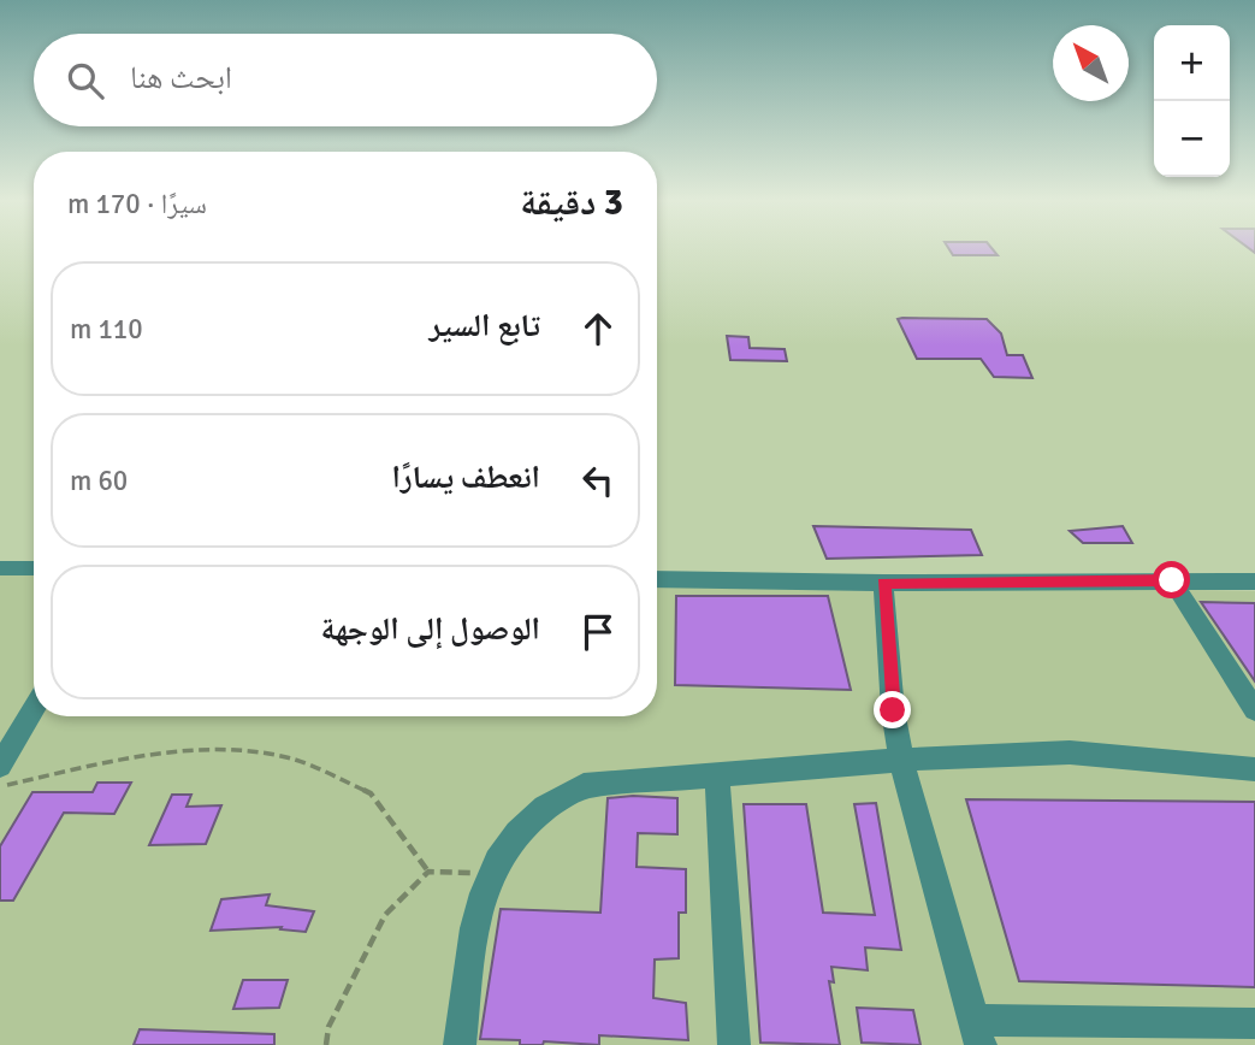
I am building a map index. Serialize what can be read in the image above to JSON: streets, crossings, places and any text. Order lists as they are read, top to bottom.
{
  "north": "top left",
  "page": {
    "map_buttons": ["+", "−"],
    "search": "ابحث هنا",
    "heading": ["3 دقيقة", "سيرًا · 170 m"],
    "list": [
      ["تابع السير", "110 m"],
      ["انعطف يسارًا", "60 m"],
      "الوصول إلى الوجهة"
    ]
  }
}
